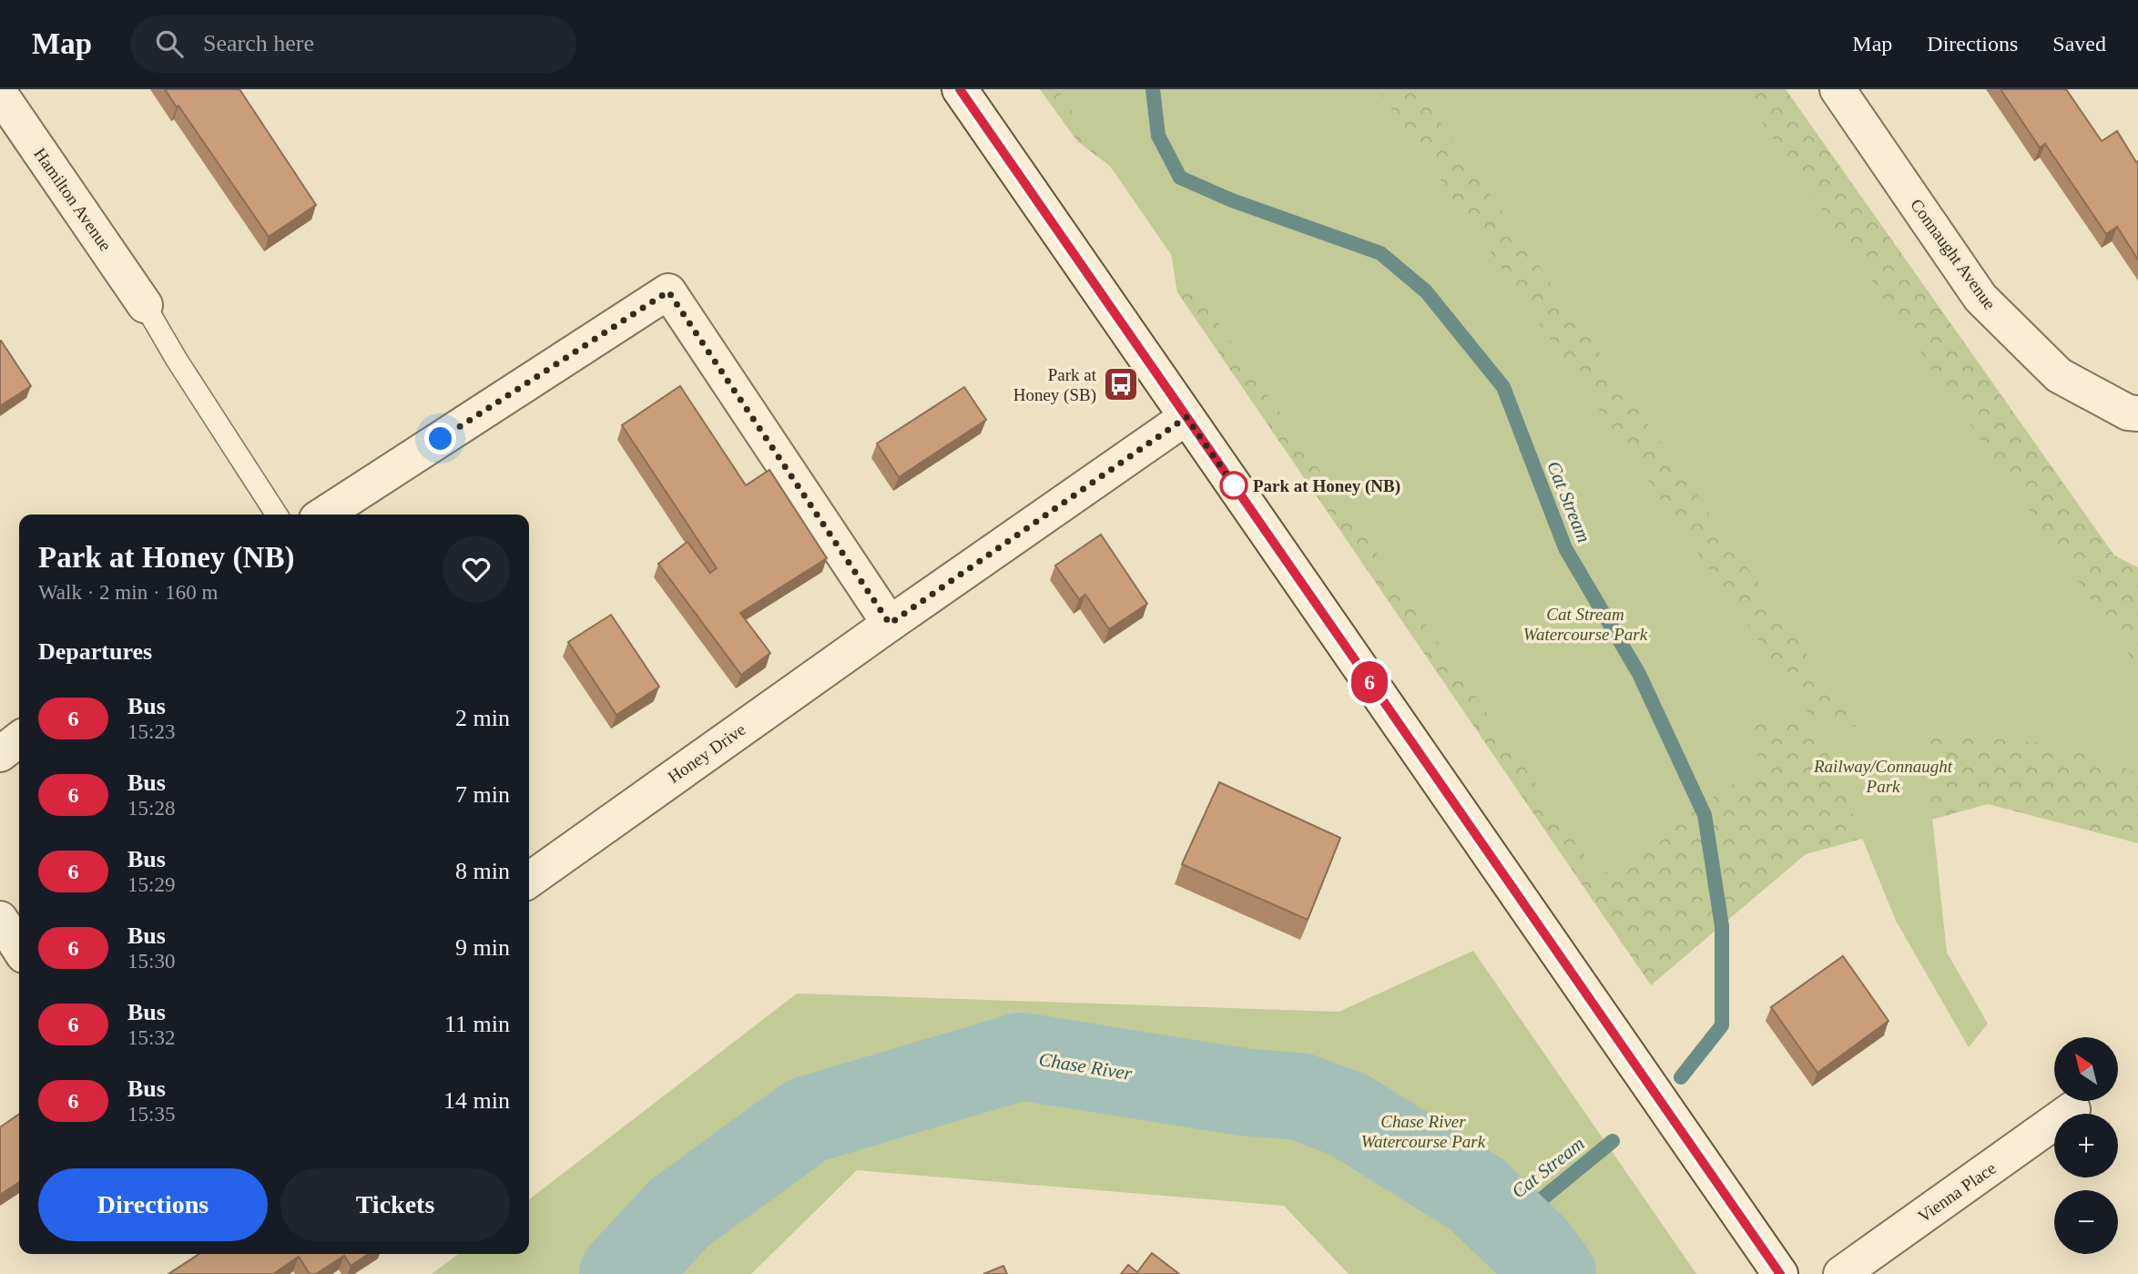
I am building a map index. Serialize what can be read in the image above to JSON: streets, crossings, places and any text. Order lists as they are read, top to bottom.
{
  "streets": {
    "street": [
      "Hamilton Avenue",
      "Connaught Avenue",
      "Honey Drive",
      "Vienna Place"
    ]
  },
  "water": ["Cat Stream", "Chase River"],
  "parks": ["Cat Stream Watercourse Park", "Railway/Connaught Park", "Chase River Watercourse Park"],
  "places": {
    "bus stop": ["Park at Honey (SB)"],
    "other": ["Park at Honey (NB)"]
  },
  "lines": ["bus line 6"],
  "north": "top left",
  "page": {
    "header": "Map",
    "search": "Search here",
    "nav": ["Map", "Directions", "Saved"],
    "on_map": "6",
    "heading": [
      ["Park at Honey (NB)", "Walk · 2 min · 160 m"],
      "Departures"
    ],
    "list": [
      {
        "mark": "6",
        "name": "Bus",
        "note": "15:23",
        "value": "2 min"
      },
      {
        "mark": "6",
        "name": "Bus",
        "note": "15:28",
        "value": "7 min"
      },
      {
        "mark": "6",
        "name": "Bus",
        "note": "15:29",
        "value": "8 min"
      },
      {
        "mark": "6",
        "name": "Bus",
        "note": "15:30",
        "value": "9 min"
      },
      {
        "mark": "6",
        "name": "Bus",
        "note": "15:32",
        "value": "11 min"
      },
      {
        "mark": "6",
        "name": "Bus",
        "note": "15:35",
        "value": "14 min"
      }
    ],
    "map_buttons": ["+", "−"],
    "buttons": ["Directions", "Tickets"]
  }
}
